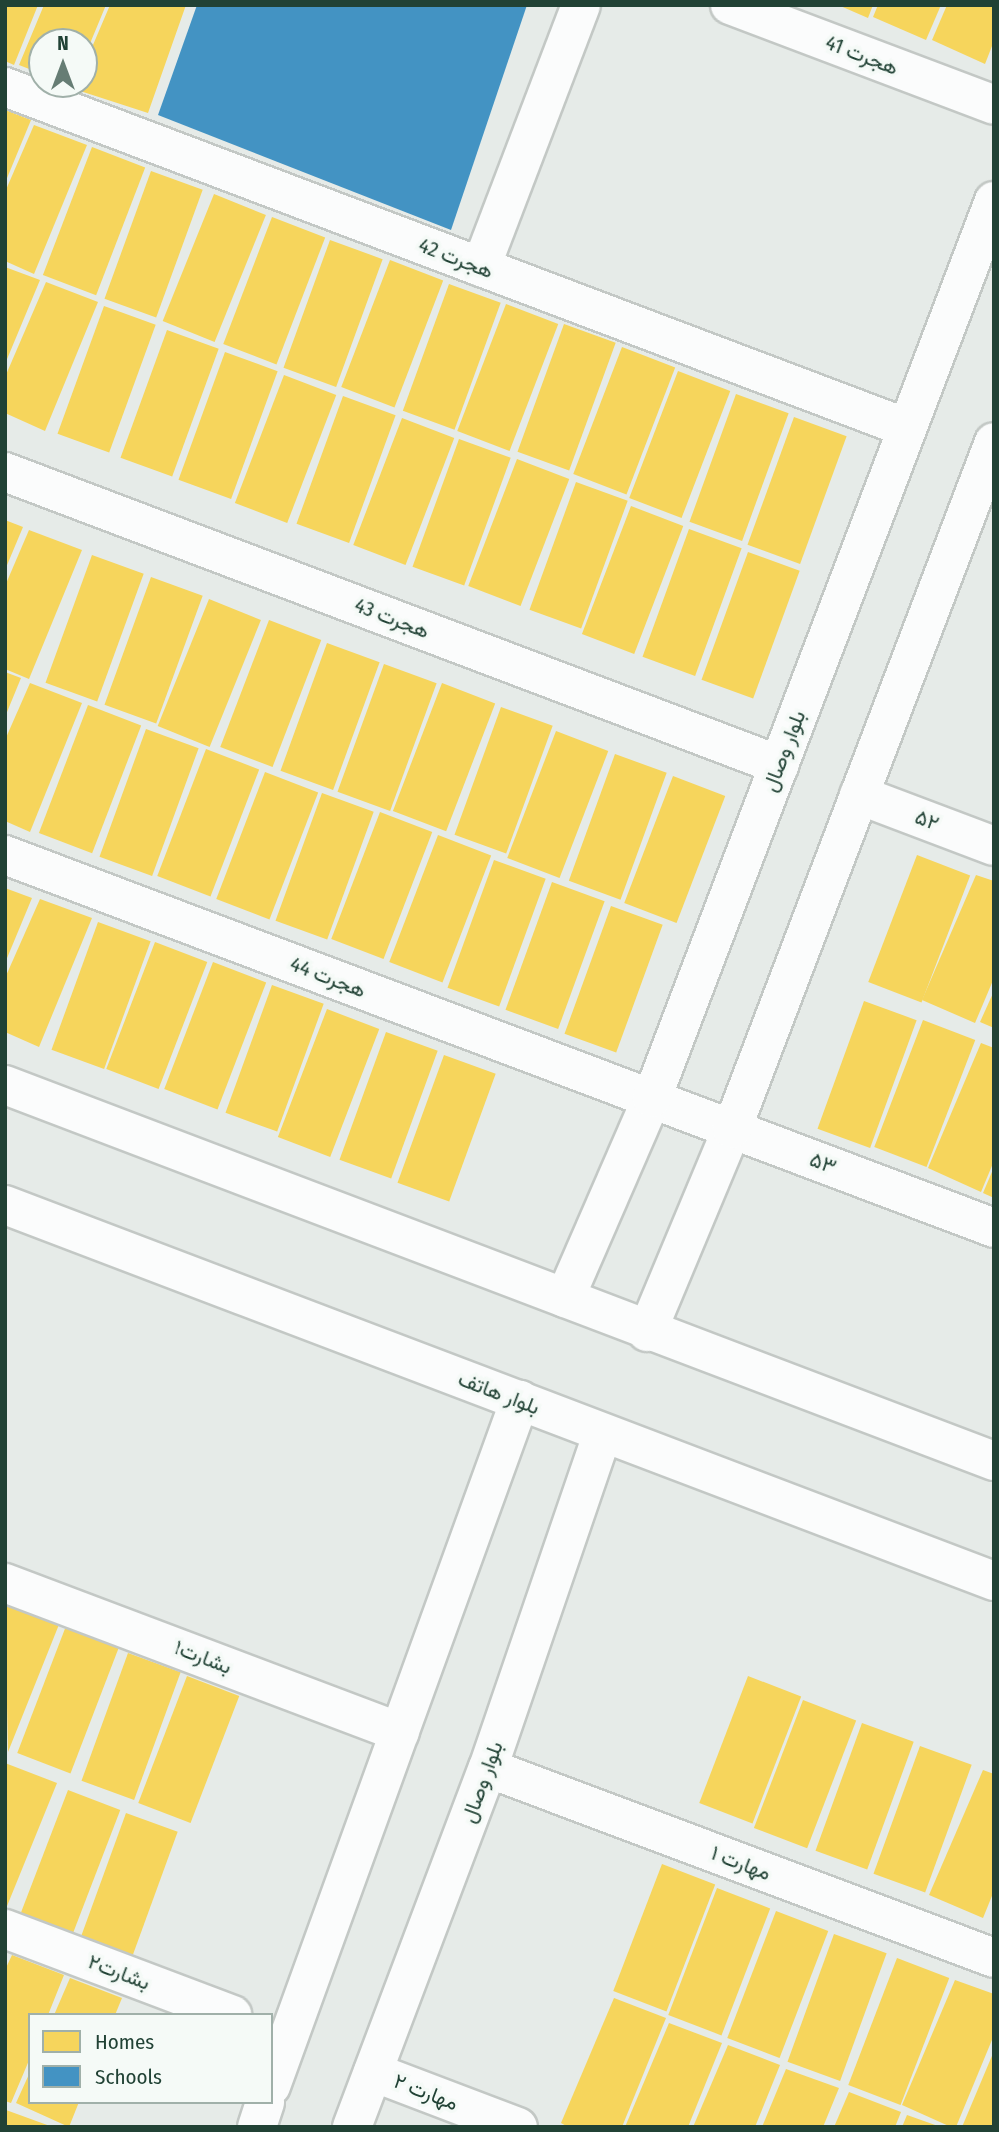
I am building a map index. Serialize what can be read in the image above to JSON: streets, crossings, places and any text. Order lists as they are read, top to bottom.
{
  "streets": {
    "street": [
      "هجرت 41",
      "هجرت 42",
      "هجرت 43",
      "بلوار وصال",
      "۵۲",
      "هجرت 44",
      "۵۳",
      "بلوار هاتف",
      "بشارت۱",
      "مهارت ۱",
      "بشارت۲",
      "مهارت ۲"
    ]
  },
  "crossings": [
    ["هجرت 42", "بلوار وصال"],
    ["هجرت 43", "بلوار وصال"],
    ["بلوار وصال", "هجرت 44"],
    ["بلوار وصال", "۵۳"],
    ["بلوار وصال", "بلوار هاتف"],
    ["بلوار وصال", "مهارت ۱"],
    ["بلوار وصال", "مهارت ۲"],
    ["هجرت 44", "۵۳"]
  ],
  "legend": ["Homes", "Schools"],
  "north": "top"
}
